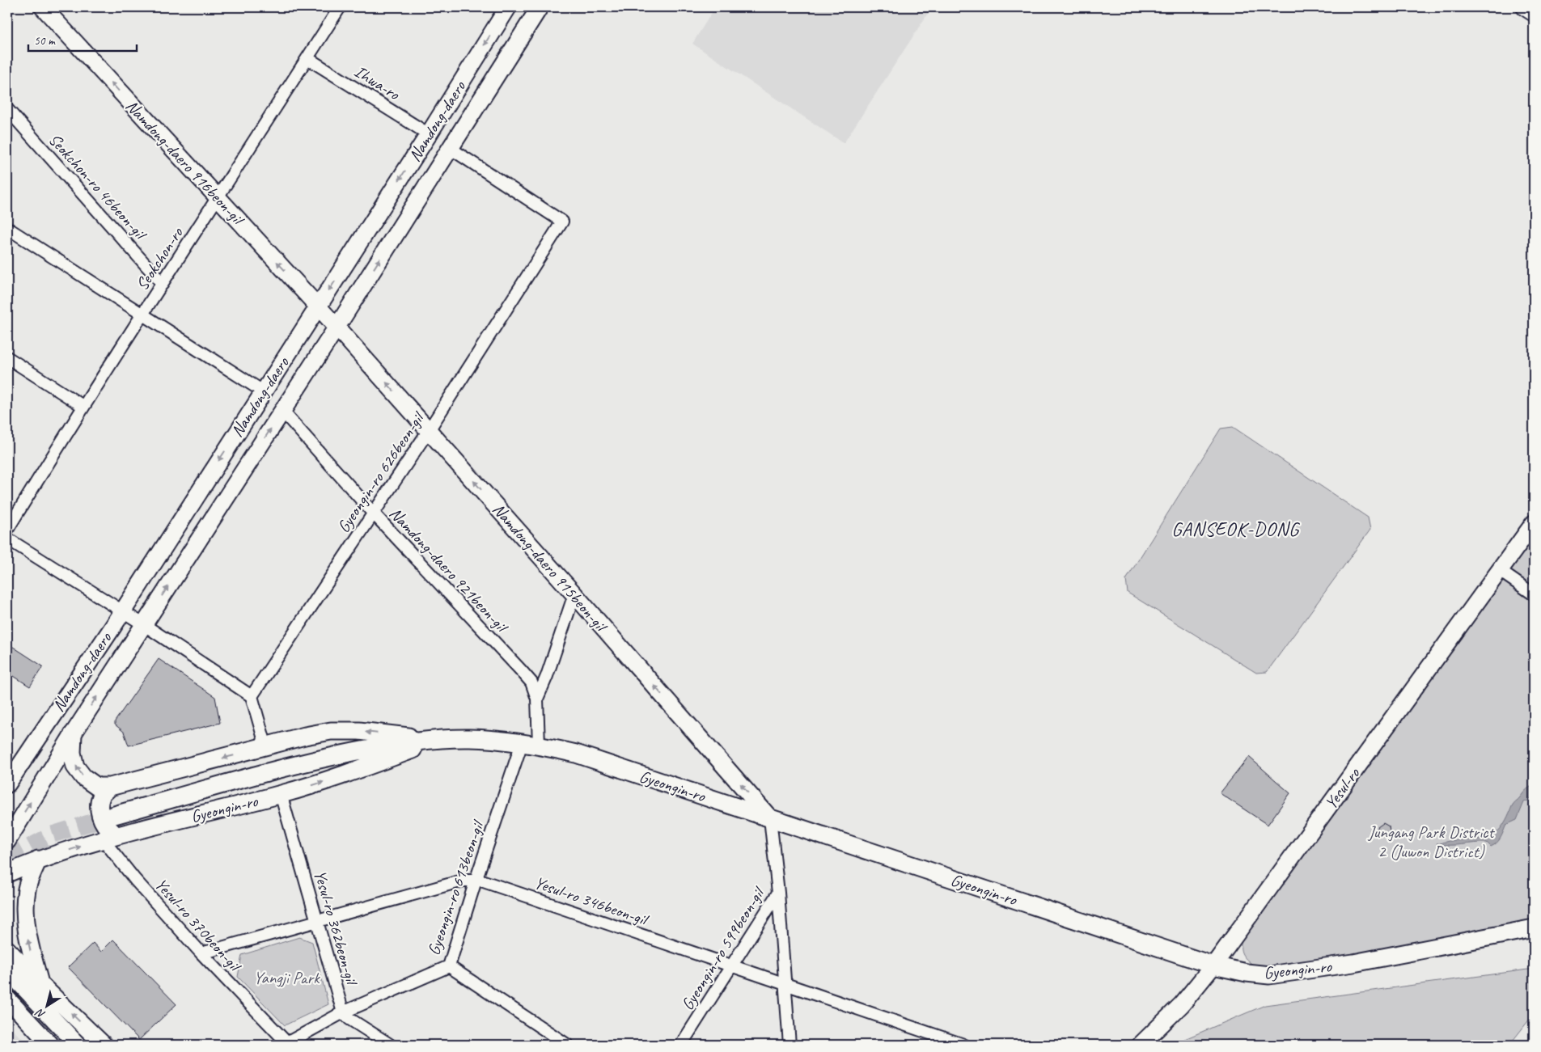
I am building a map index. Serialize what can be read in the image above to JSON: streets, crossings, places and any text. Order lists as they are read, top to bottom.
{
  "streets": {
    "main road": [
      "Namdong-daero",
      "Namdong-daero 916beon-gil",
      "Namdong-daero 915beon-gil",
      "Gyeongin-ro",
      "Yesul-ro"
    ],
    "street": [
      "Ihwa-ro",
      "Seokchon-ro 46beon-gil",
      "Seokchon-ro",
      "Gyeongin-ro 626beon-gil",
      "Namdong-daero 921beon-gil",
      "Gyeongin-ro 613beon-gil",
      "Yesul-ro 346beon-gil",
      "Yesul-ro 370beon-gil",
      "Yesul-ro 362beon-gil",
      "Gyeongin-ro 599beon-gil"
    ]
  },
  "crossings": [
    ["Ihwa-ro", "Namdong-daero"],
    ["Ihwa-ro", "Seokchon-ro"],
    ["Namdong-daero", "Namdong-daero 916beon-gil"],
    ["Namdong-daero", "Namdong-daero 915beon-gil"],
    ["Namdong-daero 916beon-gil", "Seokchon-ro"],
    ["Namdong-daero 916beon-gil", "Namdong-daero 915beon-gil"],
    ["Seokchon-ro 46beon-gil", "Seokchon-ro"],
    ["Gyeongin-ro 626beon-gil", "Namdong-daero 915beon-gil"],
    ["Gyeongin-ro 626beon-gil", "Namdong-daero 921beon-gil"],
    ["Namdong-daero 915beon-gil", "Gyeongin-ro"],
    ["Namdong-daero 915beon-gil", "Gyeongin-ro 599beon-gil"],
    ["Gyeongin-ro", "Yesul-ro"],
    ["Gyeongin-ro", "Gyeongin-ro 613beon-gil"],
    ["Gyeongin-ro", "Yesul-ro 370beon-gil"],
    ["Gyeongin-ro", "Yesul-ro 362beon-gil"],
    ["Gyeongin-ro", "Gyeongin-ro 599beon-gil"],
    ["Gyeongin-ro 613beon-gil", "Yesul-ro 346beon-gil"],
    ["Gyeongin-ro 613beon-gil", "Yesul-ro 370beon-gil"],
    ["Gyeongin-ro 613beon-gil", "Yesul-ro 362beon-gil"],
    ["Yesul-ro 346beon-gil", "Yesul-ro 370beon-gil"],
    ["Yesul-ro 346beon-gil", "Yesul-ro 362beon-gil"],
    ["Yesul-ro 346beon-gil", "Gyeongin-ro 599beon-gil"]
  ],
  "one_way": ["Namdong-daero 916beon-gil", "Namdong-daero 915beon-gil"],
  "districts": ["GANSEOK-DONG"],
  "parks": ["Jungang Park District 2 (Juwon District)", "Yangji Park"],
  "scale_bar": "50 m",
  "north": "bottom left"
}
